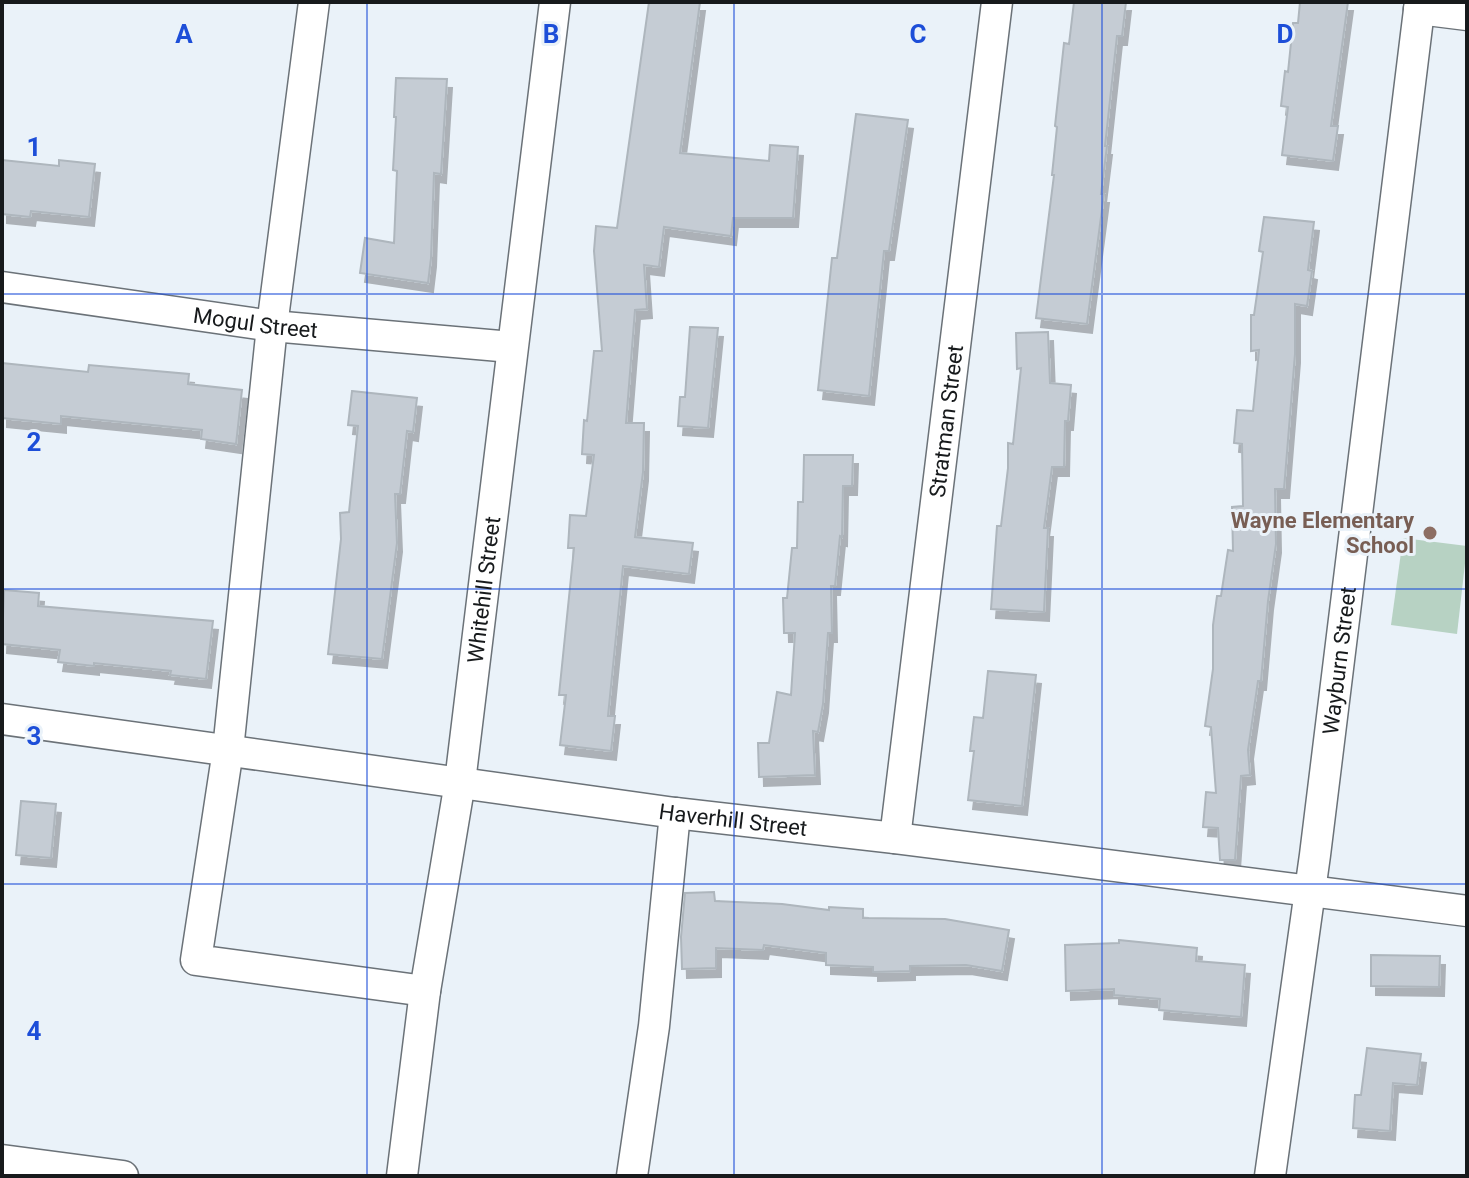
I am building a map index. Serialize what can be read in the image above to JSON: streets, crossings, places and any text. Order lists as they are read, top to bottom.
{
  "streets": {
    "street": [
      "Mogul Street",
      "Stratman Street",
      "Whitehill Street",
      "Wayburn Street",
      "Haverhill Street"
    ]
  },
  "crossings": [
    ["Mogul Street", "Whitehill Street"],
    ["Stratman Street", "Haverhill Street"],
    ["Whitehill Street", "Haverhill Street"],
    ["Wayburn Street", "Haverhill Street"]
  ],
  "places": ["Wayne Elementary School"],
  "grid": {
    "columns": [
      "A",
      "B",
      "C",
      "D"
    ],
    "rows": [
      "1",
      "2",
      "3",
      "4"
    ]
  }
}
